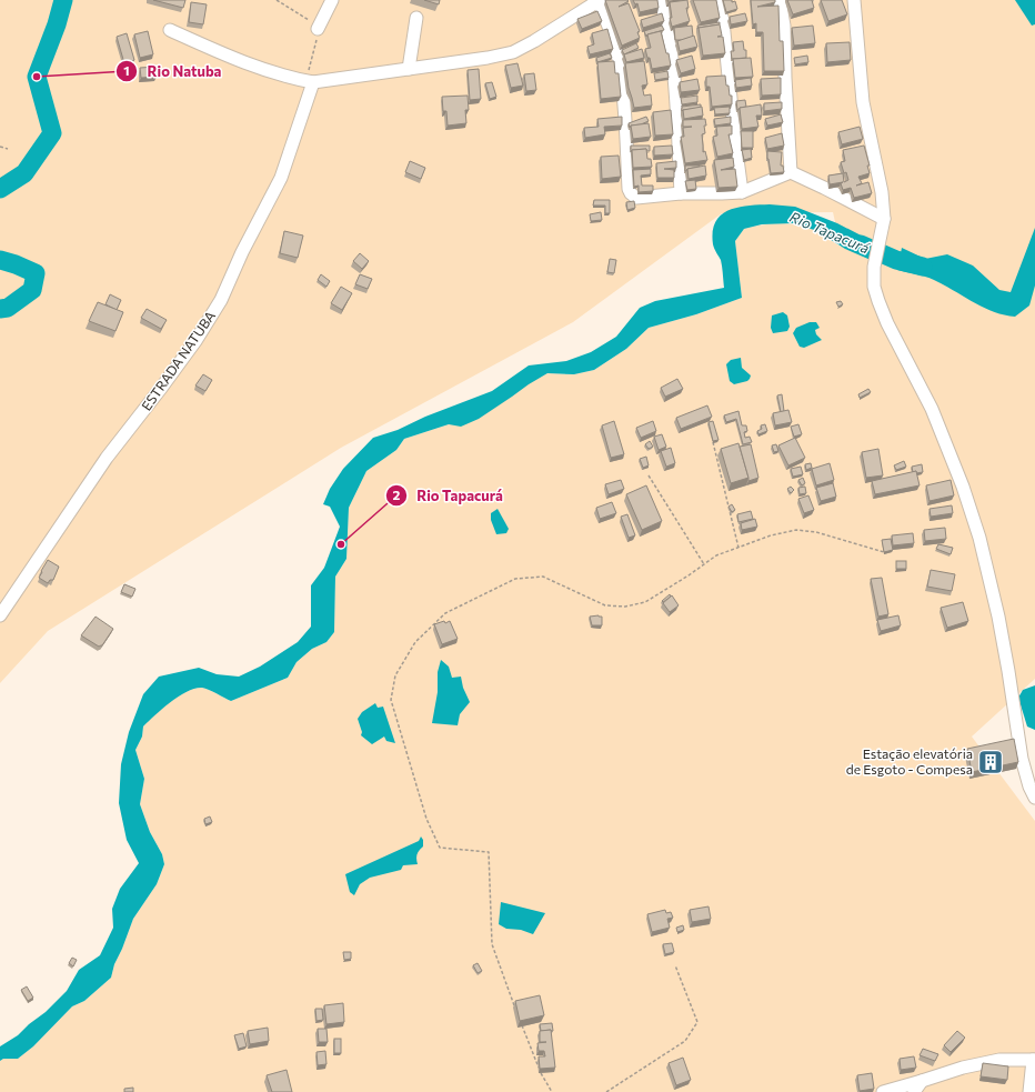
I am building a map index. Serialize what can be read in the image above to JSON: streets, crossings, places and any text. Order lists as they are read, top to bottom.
{
  "streets": {
    "street": ["ESTRADA NATUBA"]
  },
  "water": ["Rio Tapacurá"],
  "places": {
    "other": ["Rio Natuba", "Rio Tapacurá"],
    "building": ["Estação elevatória de Esgoto - Compesa"]
  }
}
